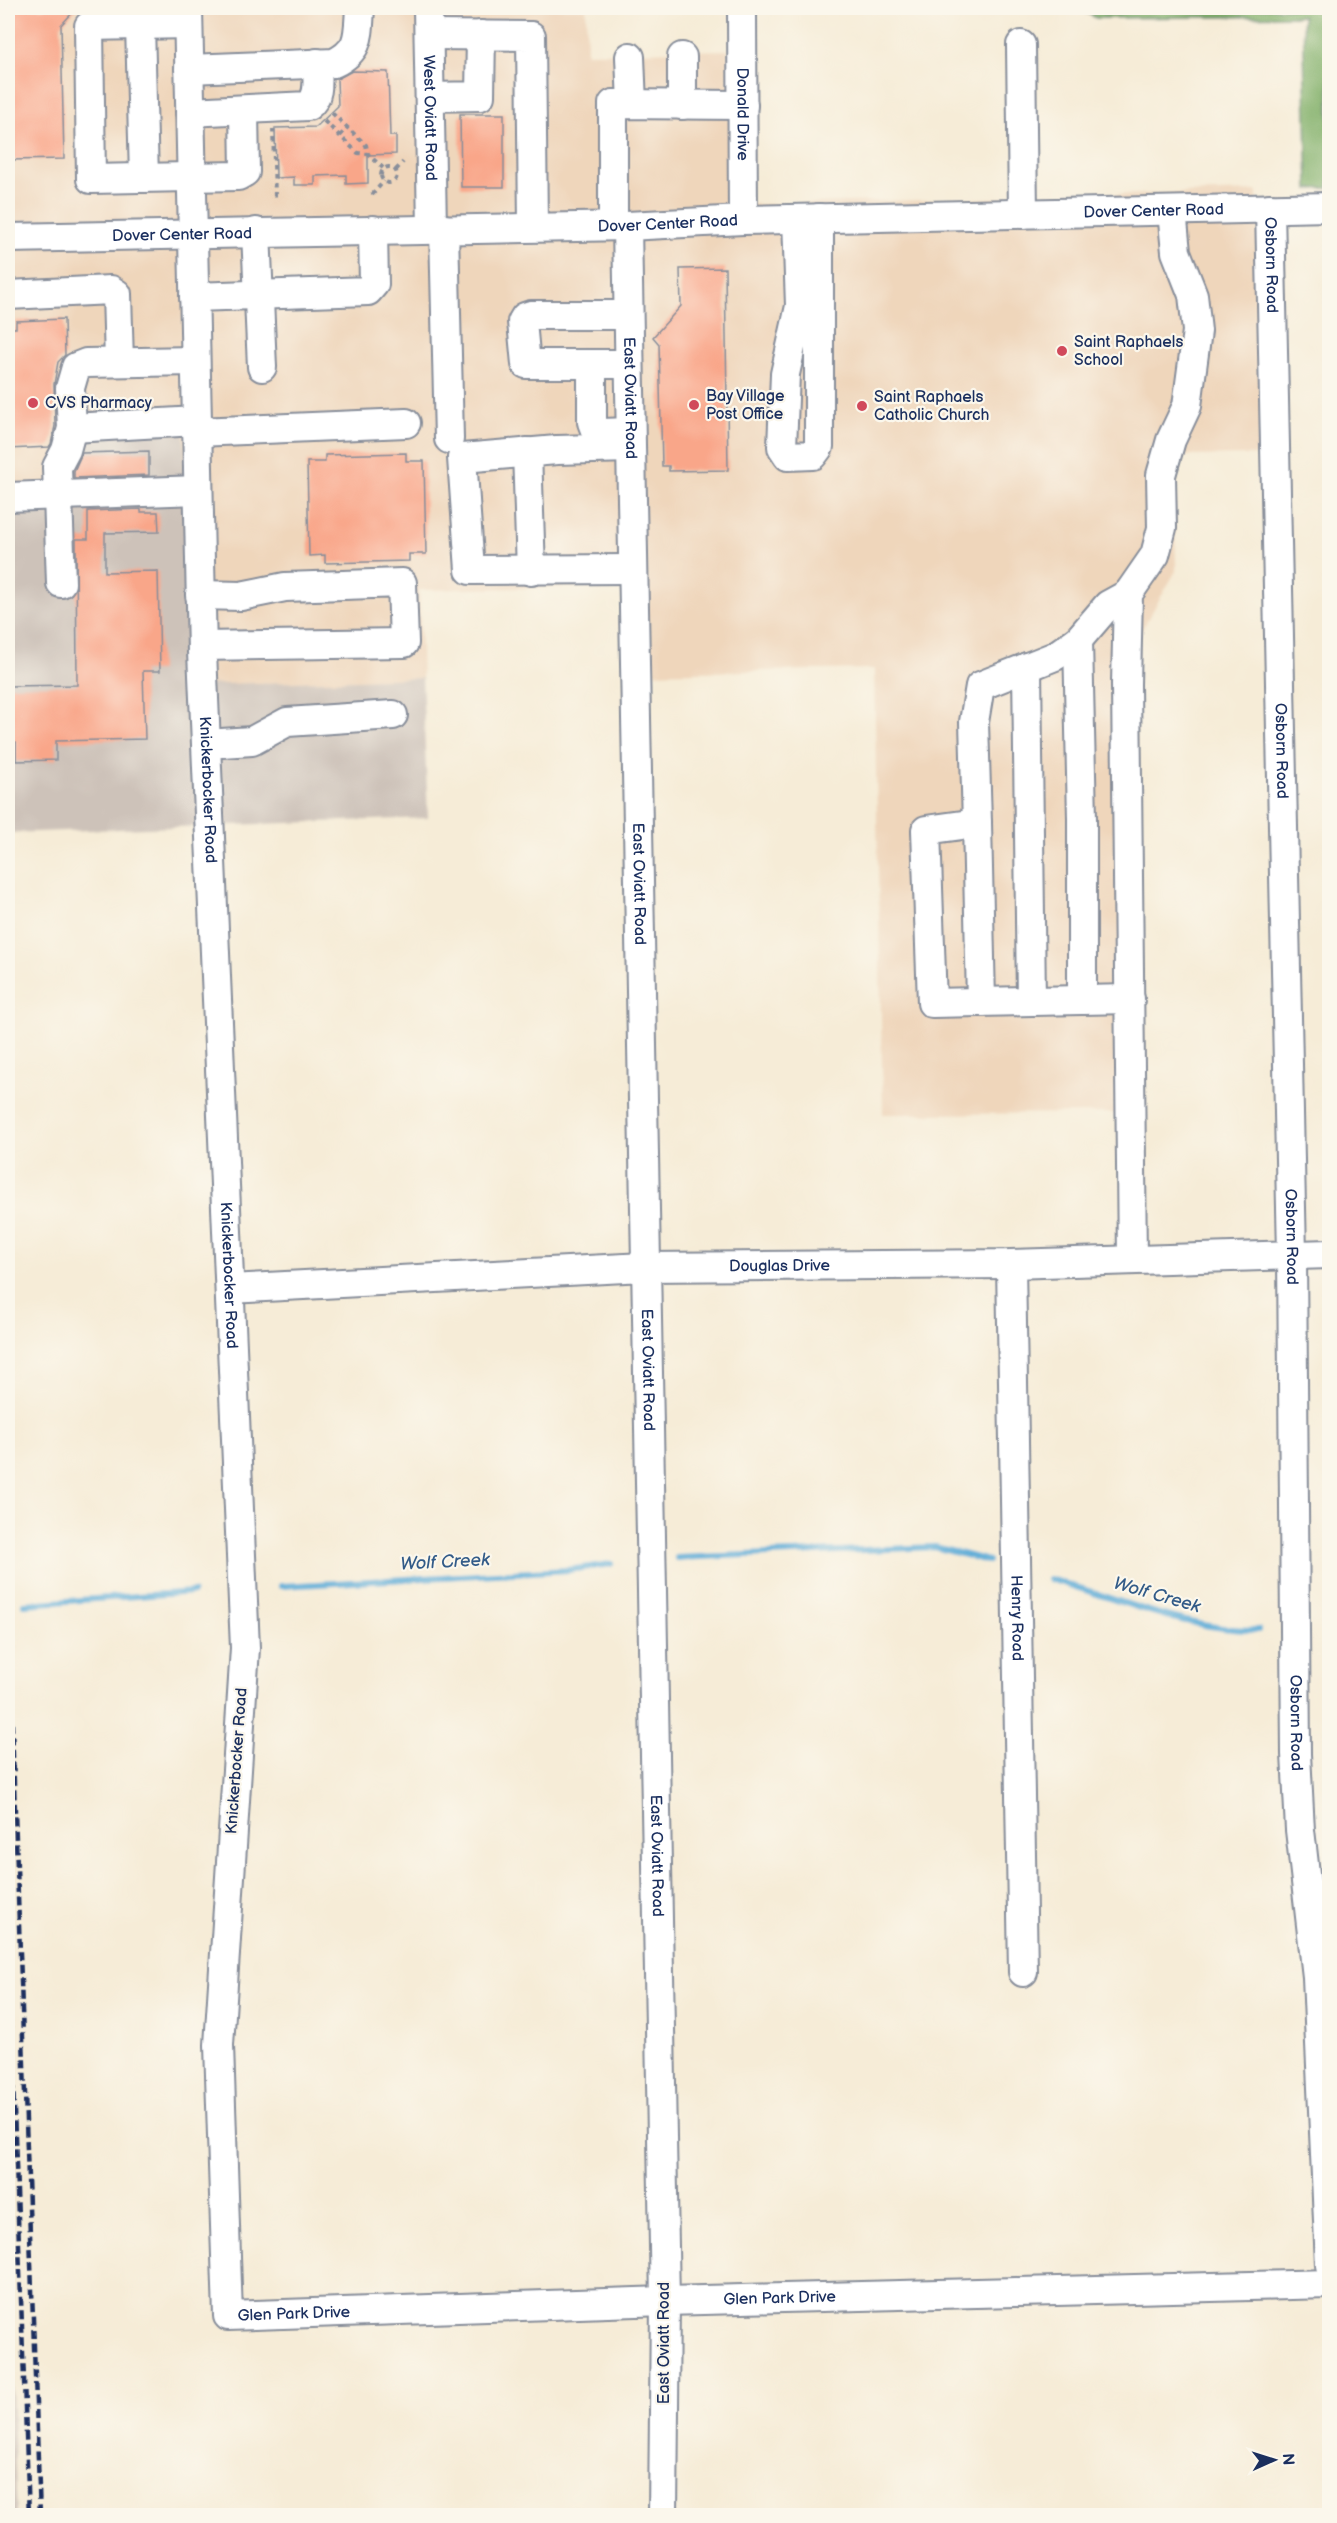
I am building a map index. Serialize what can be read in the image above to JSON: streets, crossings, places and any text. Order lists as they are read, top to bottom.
{
  "streets": {
    "street": [
      "Donald Drive",
      "West Oviatt Road",
      "Dover Center Road",
      "Osborn Road",
      "East Oviatt Road",
      "Knickerbocker Road",
      "Douglas Drive",
      "Henry Road",
      "Glen Park Drive"
    ]
  },
  "crossings": [
    ["Donald Drive", "Dover Center Road"],
    ["West Oviatt Road", "Dover Center Road"],
    ["Dover Center Road", "Osborn Road"],
    ["Dover Center Road", "East Oviatt Road"],
    ["Dover Center Road", "Knickerbocker Road"],
    ["Osborn Road", "Douglas Drive"],
    ["East Oviatt Road", "Douglas Drive"],
    ["East Oviatt Road", "Glen Park Drive"],
    ["Knickerbocker Road", "Douglas Drive"],
    ["Knickerbocker Road", "Glen Park Drive"],
    ["Douglas Drive", "Henry Road"]
  ],
  "water": ["Wolf Creek"],
  "places": [
    "Saint Raphaels School",
    "CVS Pharmacy",
    "Bay Village Post Office",
    "Saint Raphaels Catholic Church"
  ],
  "north": "right"
}
